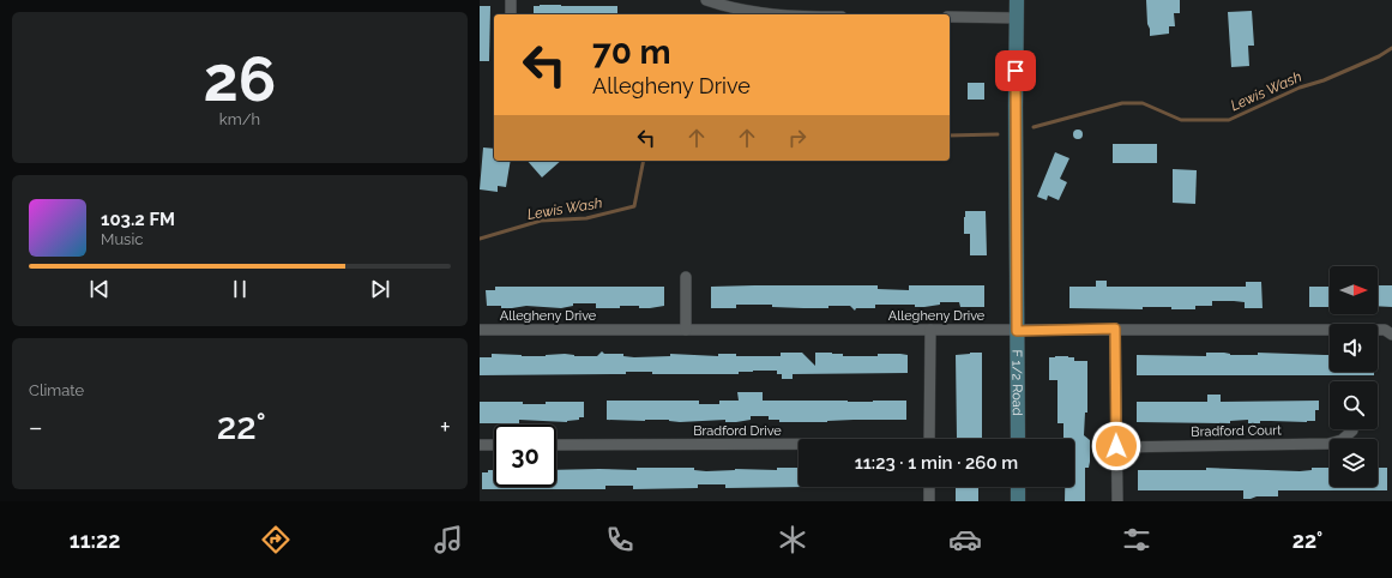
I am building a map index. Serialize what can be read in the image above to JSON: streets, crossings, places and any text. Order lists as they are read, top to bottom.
{
  "streets": {
    "street": [
      "Allegheny Drive",
      "F 1/2 Road",
      "Bradford Drive",
      "Bradford Court"
    ]
  },
  "crossings": [
    ["Allegheny Drive", "F 1/2 Road"]
  ],
  "water": ["Lewis Wash"],
  "north": "right",
  "page": {
    "tile": [
      ["26", "km/h"],
      "Climate"
    ],
    "turn": ["70 m", "Allegheny Drive"],
    "song": ["103.2 FM", "Music"],
    "heat": ["−", "22°", "+"],
    "limit": "30",
    "trip": "11:23 · 1 min · 260 m",
    "tabs": ["11:22", "22°"]
  }
}
